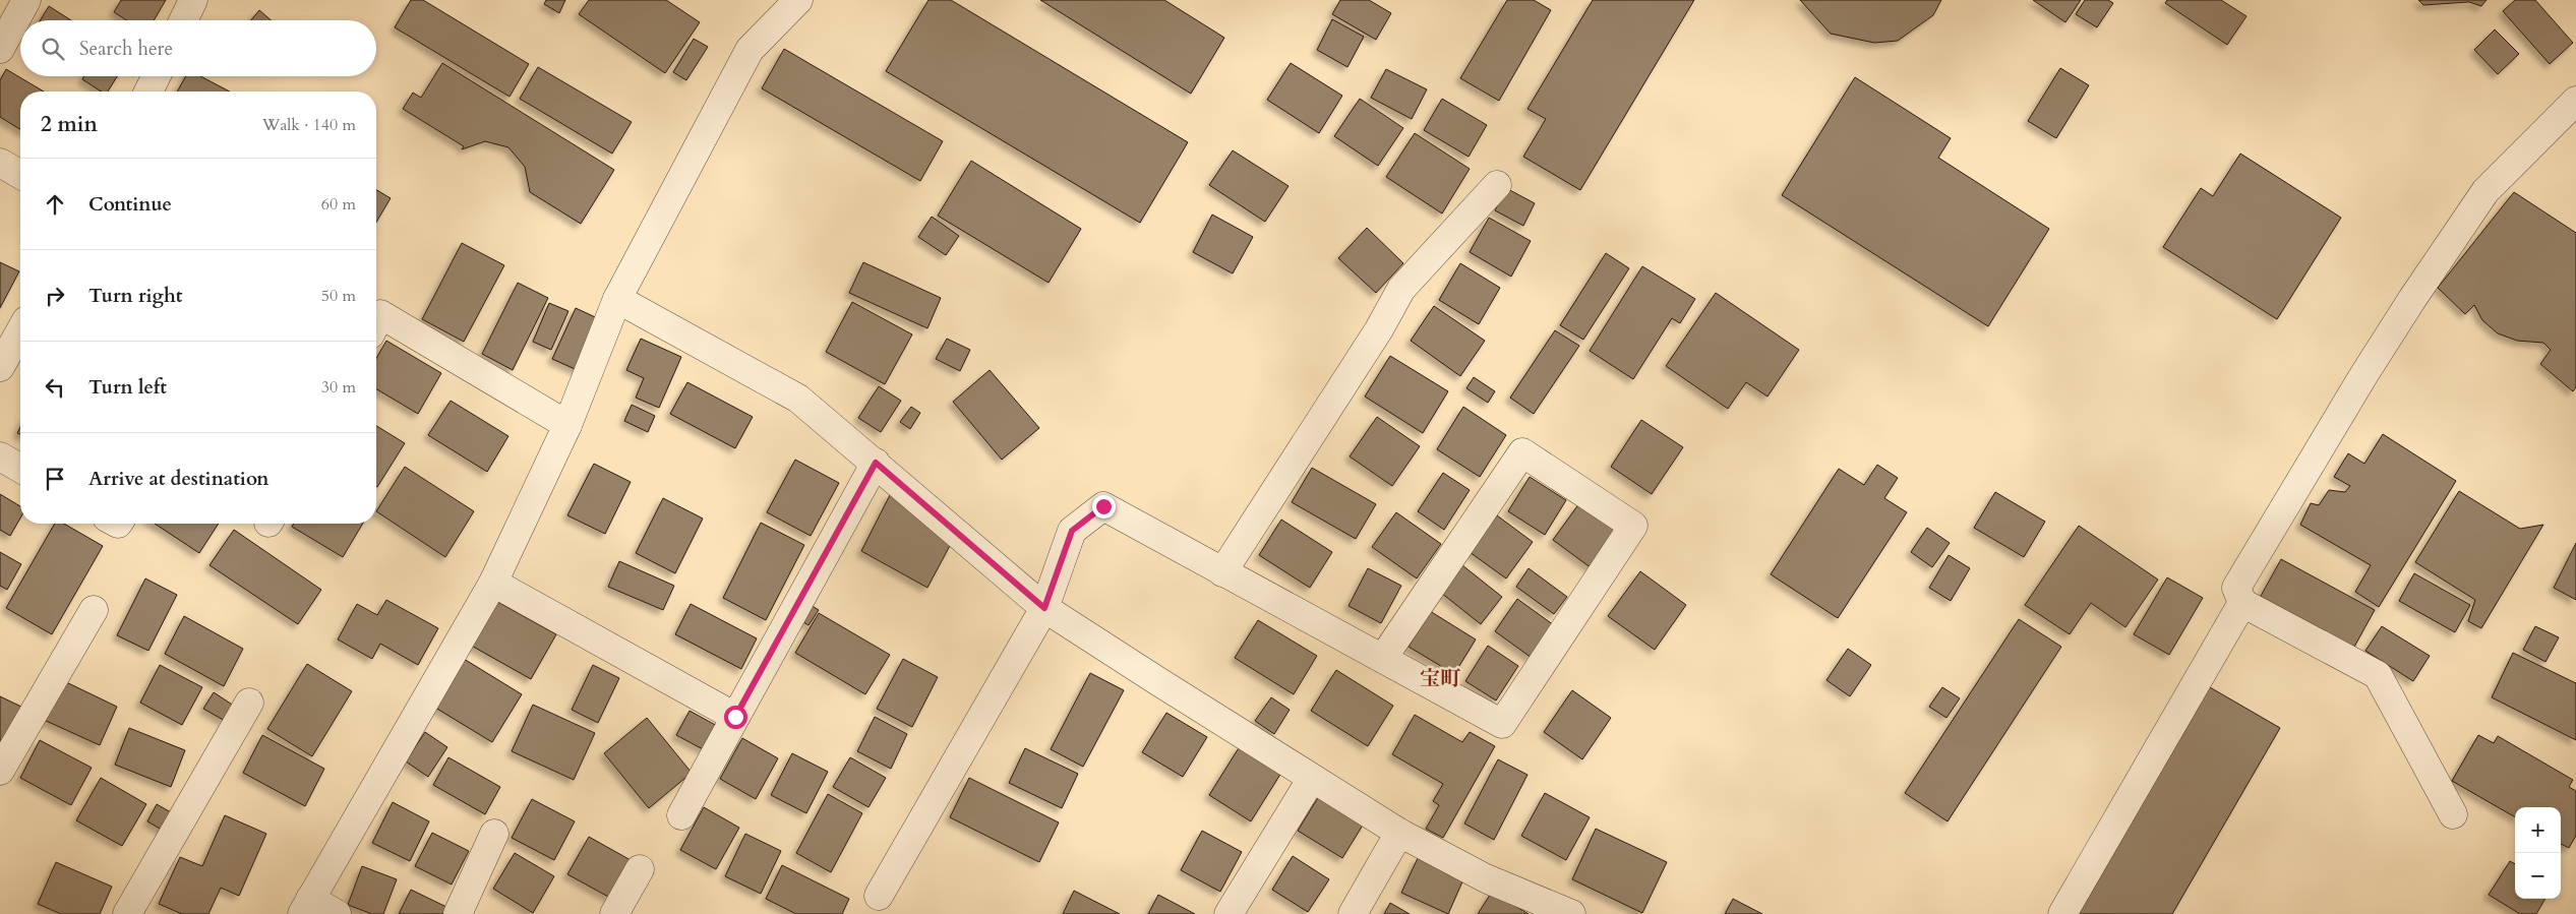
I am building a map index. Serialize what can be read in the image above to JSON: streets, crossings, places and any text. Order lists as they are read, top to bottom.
{
  "districts": ["宝町"],
  "page": {
    "search": "Search here",
    "heading": ["2 min", "Walk · 140 m"],
    "list": [
      ["Continue", "60 m"],
      ["Turn right", "50 m"],
      ["Turn left", "30 m"],
      "Arrive at destination"
    ],
    "map_buttons": ["+", "−"]
  }
}
